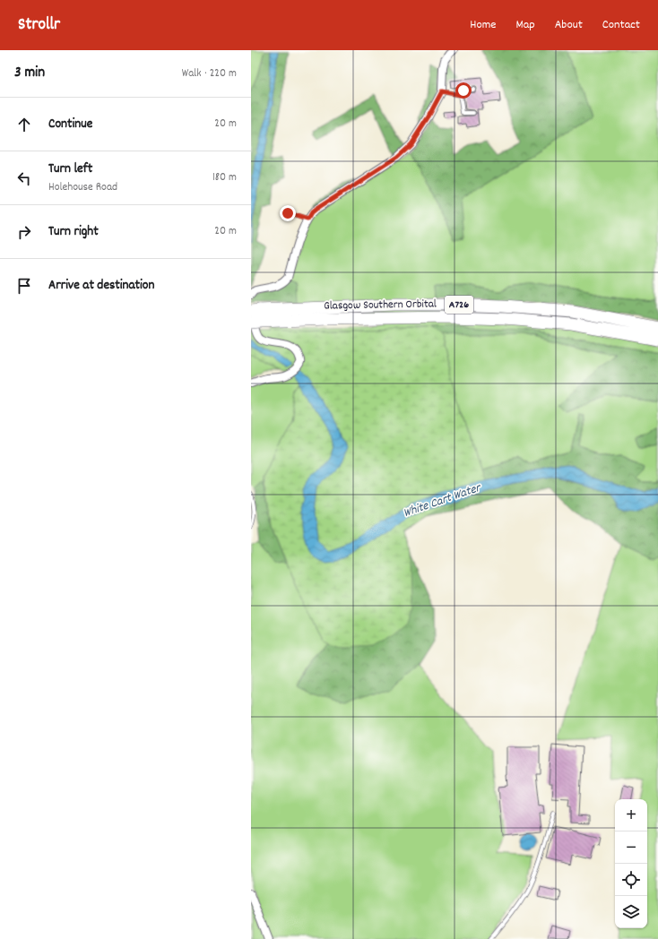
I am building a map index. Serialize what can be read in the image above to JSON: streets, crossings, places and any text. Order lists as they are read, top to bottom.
{
  "streets": {
    "highway": ["A726", "Glasgow Southern Orbital"]
  },
  "water": ["White Cart Water"],
  "page": {
    "header": "Strollr",
    "nav": [
      "Home",
      "Map",
      "About",
      "Contact"
    ],
    "heading": ["3 min", "Walk · 220 m"],
    "list": [
      ["Continue", "20 m"],
      ["Turn left", "Holehouse Road", "180 m"],
      ["Turn right", "20 m"],
      "Arrive at destination"
    ],
    "map_buttons": ["+", "−"]
  }
}
